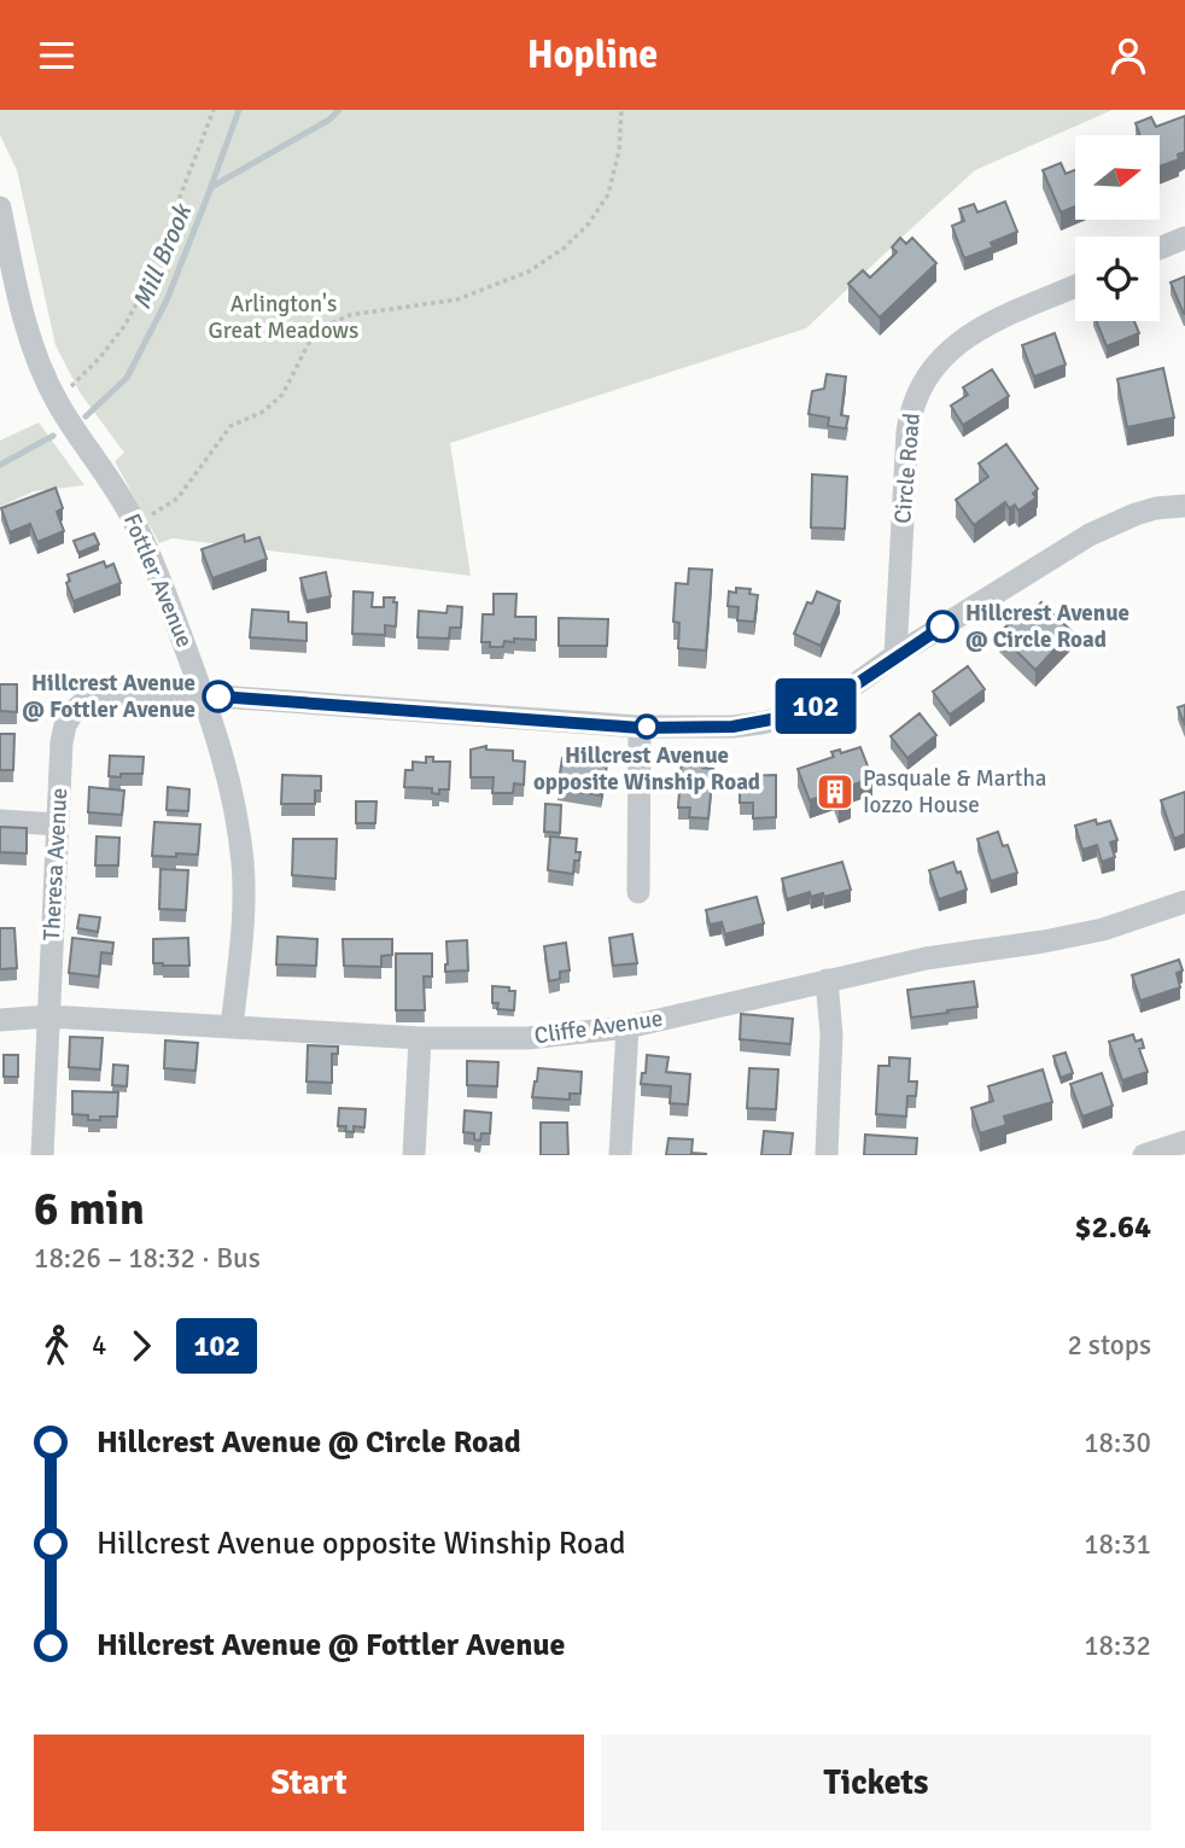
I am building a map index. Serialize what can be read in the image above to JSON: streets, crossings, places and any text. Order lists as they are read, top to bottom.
{
  "streets": {
    "street": [
      "Circle Road",
      "Fottler Avenue",
      "Theresa Avenue",
      "Cliffe Avenue"
    ]
  },
  "crossings": [
    ["Circle Road", "Theresa Avenue"],
    ["Fottler Avenue", "Theresa Avenue"],
    ["Fottler Avenue", "Cliffe Avenue"],
    ["Theresa Avenue", "Cliffe Avenue"]
  ],
  "water": ["Mill Brook"],
  "parks": ["Arlington's Great Meadows"],
  "places": {
    "other": ["Hillcrest Avenue @ Circle Road", "Hillcrest Avenue @ Fottler Avenue", "Hillcrest Avenue opposite Winship Road"],
    "building": ["Pasquale & Martha Iozzo House"]
  },
  "lines": ["bus line 102"],
  "north": "right",
  "page": {
    "header": "Hopline",
    "on_map": "102",
    "heading": ["6 min", "18:26 – 18:32 · Bus", "$2.64"],
    "legs": ["4", "102", "2 stops"],
    "list": [
      {
        "name": "Hillcrest Avenue @ Circle Road",
        "value": "18:30"
      },
      {
        "name": "Hillcrest Avenue opposite Winship Road",
        "value": "18:31"
      },
      {
        "name": "Hillcrest Avenue @ Fottler Avenue",
        "value": "18:32"
      }
    ],
    "buttons": ["Start", "Tickets"]
  }
}
